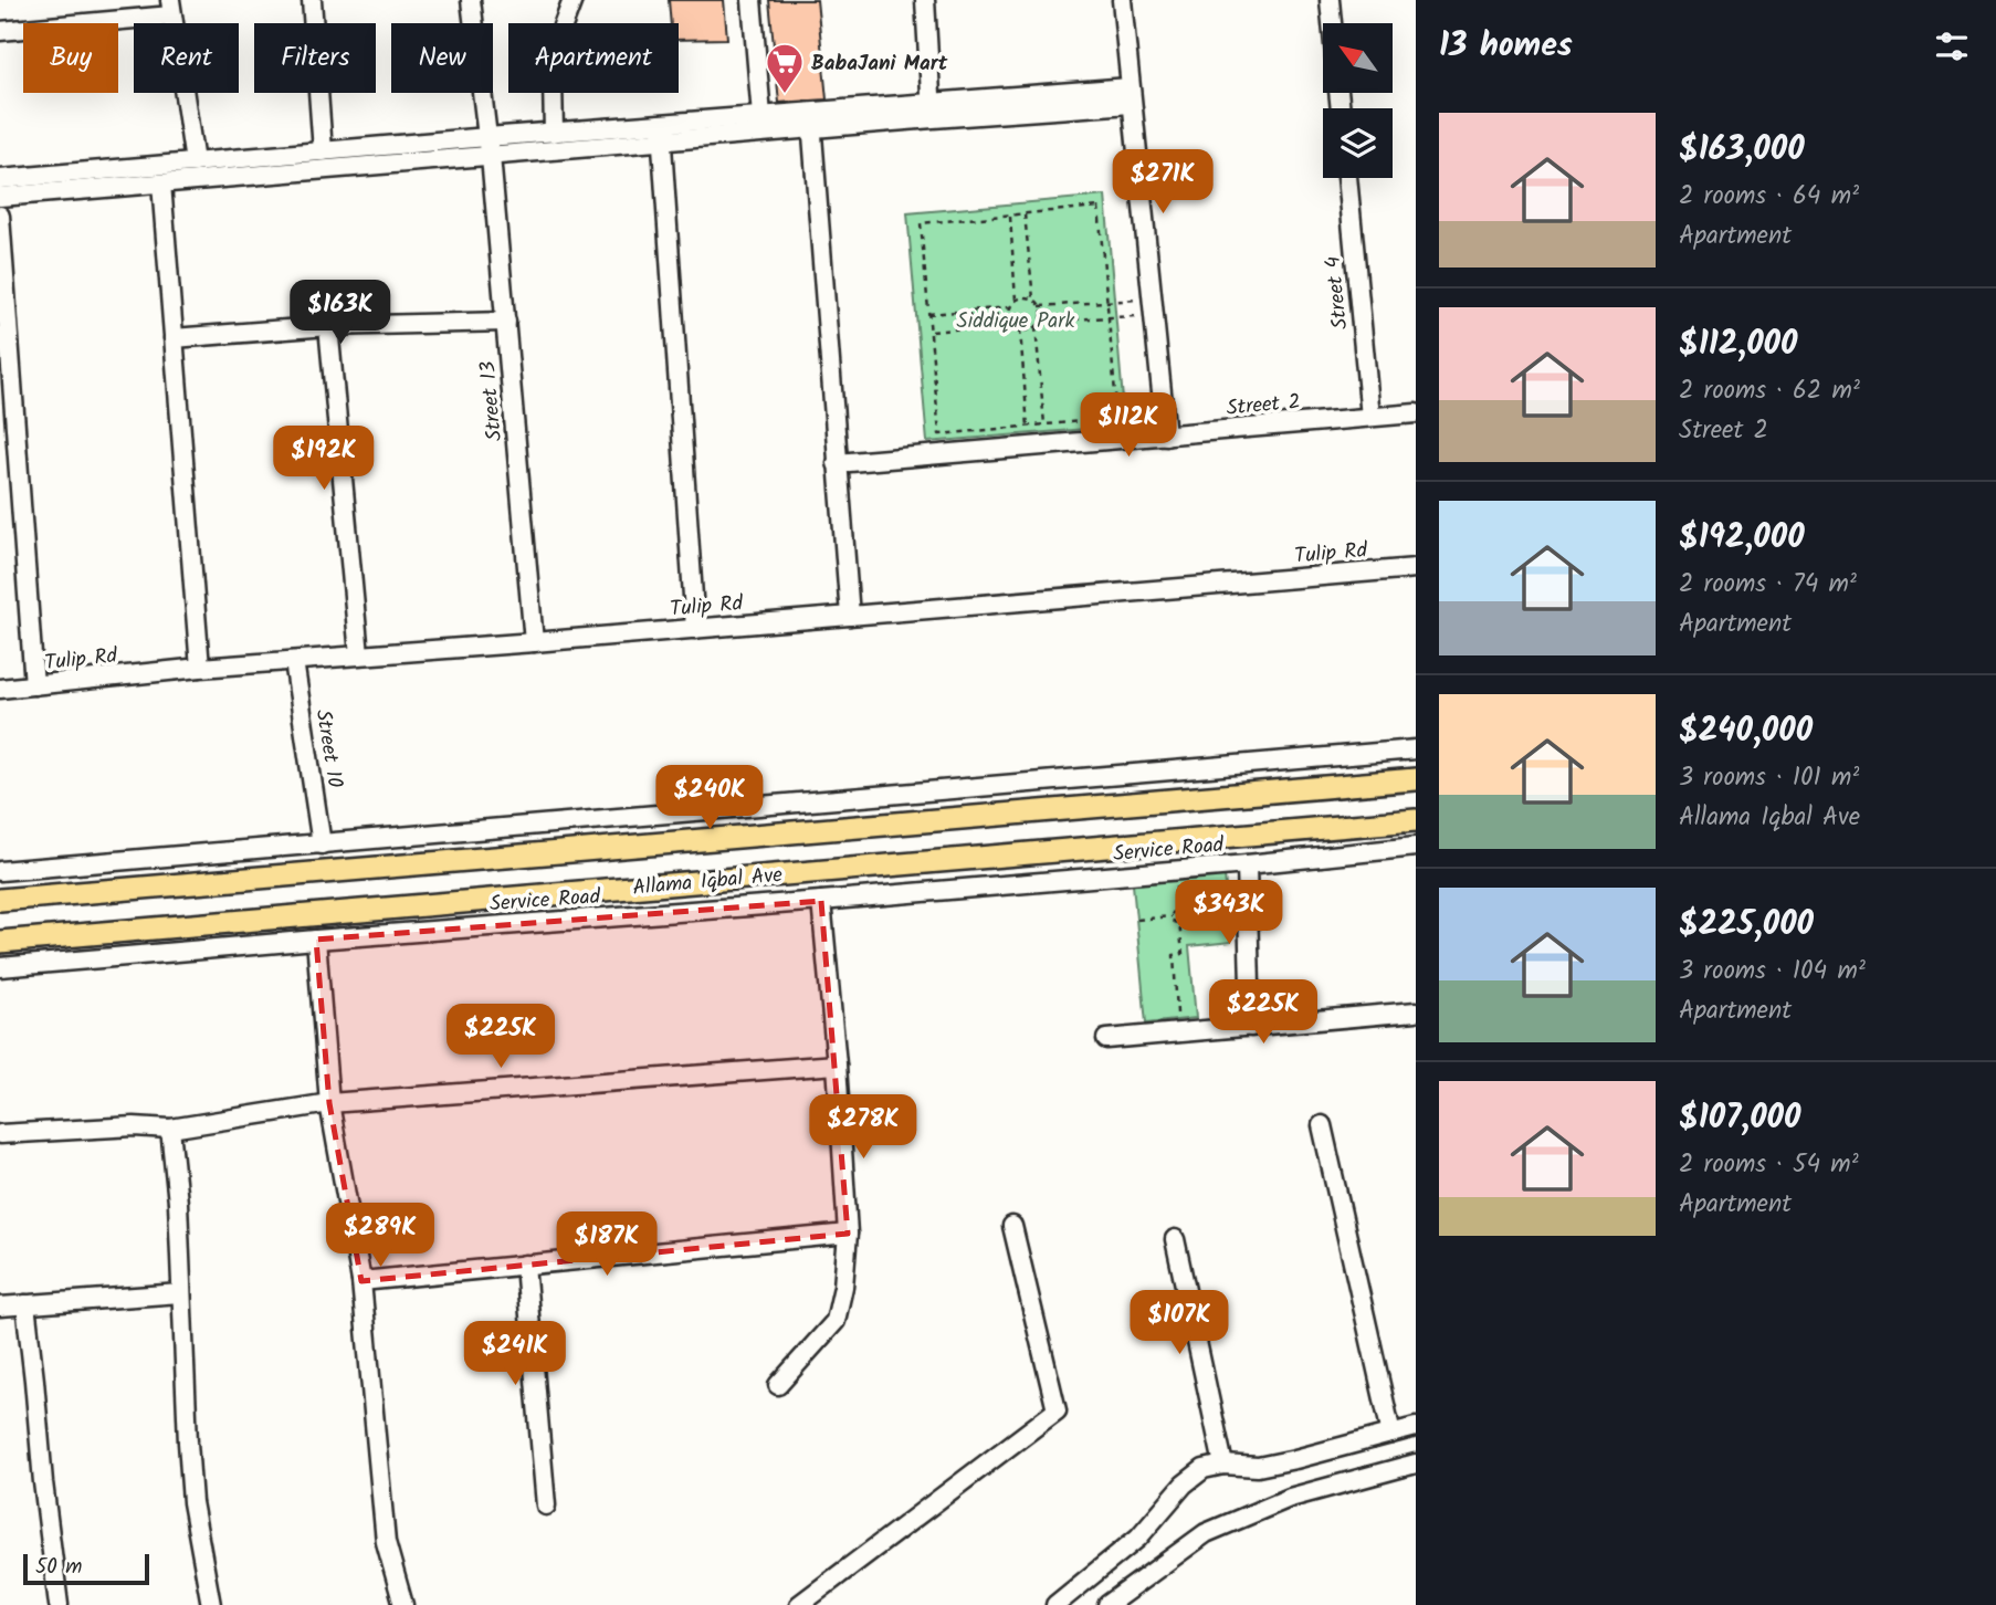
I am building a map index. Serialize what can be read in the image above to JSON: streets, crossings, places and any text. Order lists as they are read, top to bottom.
{
  "streets": {
    "main road": ["Allama Iqbal Ave"],
    "street": [
      "Street 4",
      "Street 13",
      "Street 2",
      "Tulip Rd",
      "Street 10",
      "Service Road"
    ]
  },
  "crossings": [
    ["Street 4", "Street 2"],
    ["Street 13", "Tulip Rd"],
    ["Tulip Rd", "Street 10"]
  ],
  "parks": ["Siddique Park"],
  "places": {
    "supermarket": ["BabaJani Mart"]
  },
  "scale_bar": "50 m",
  "north": "top left",
  "page": {
    "heading": "13 homes",
    "chip": [
      "Buy",
      "Rent",
      "Filters",
      "New",
      "Apartment"
    ],
    "list": [
      {
        "name": "$163,000",
        "note": "2 rooms · 64 m² · Apartment"
      },
      {
        "name": "$112,000",
        "note": "2 rooms · 62 m² · Street 2"
      },
      {
        "name": "$192,000",
        "note": "2 rooms · 74 m² · Apartment"
      },
      {
        "name": "$240,000",
        "note": "3 rooms · 101 m² · Allama Iqbal Ave"
      },
      {
        "name": "$225,000",
        "note": "3 rooms · 104 m² · Apartment"
      },
      {
        "name": "$107,000",
        "note": "2 rooms · 54 m² · Apartment"
      }
    ],
    "price": [
      "$271K",
      "$163K",
      "$112K",
      "$192K",
      "$240K",
      "$343K",
      "$225K",
      "$225K",
      "$278K",
      "$289K",
      "$187K",
      "$107K",
      "$241K"
    ],
    "scale": "50 m"
  }
}
